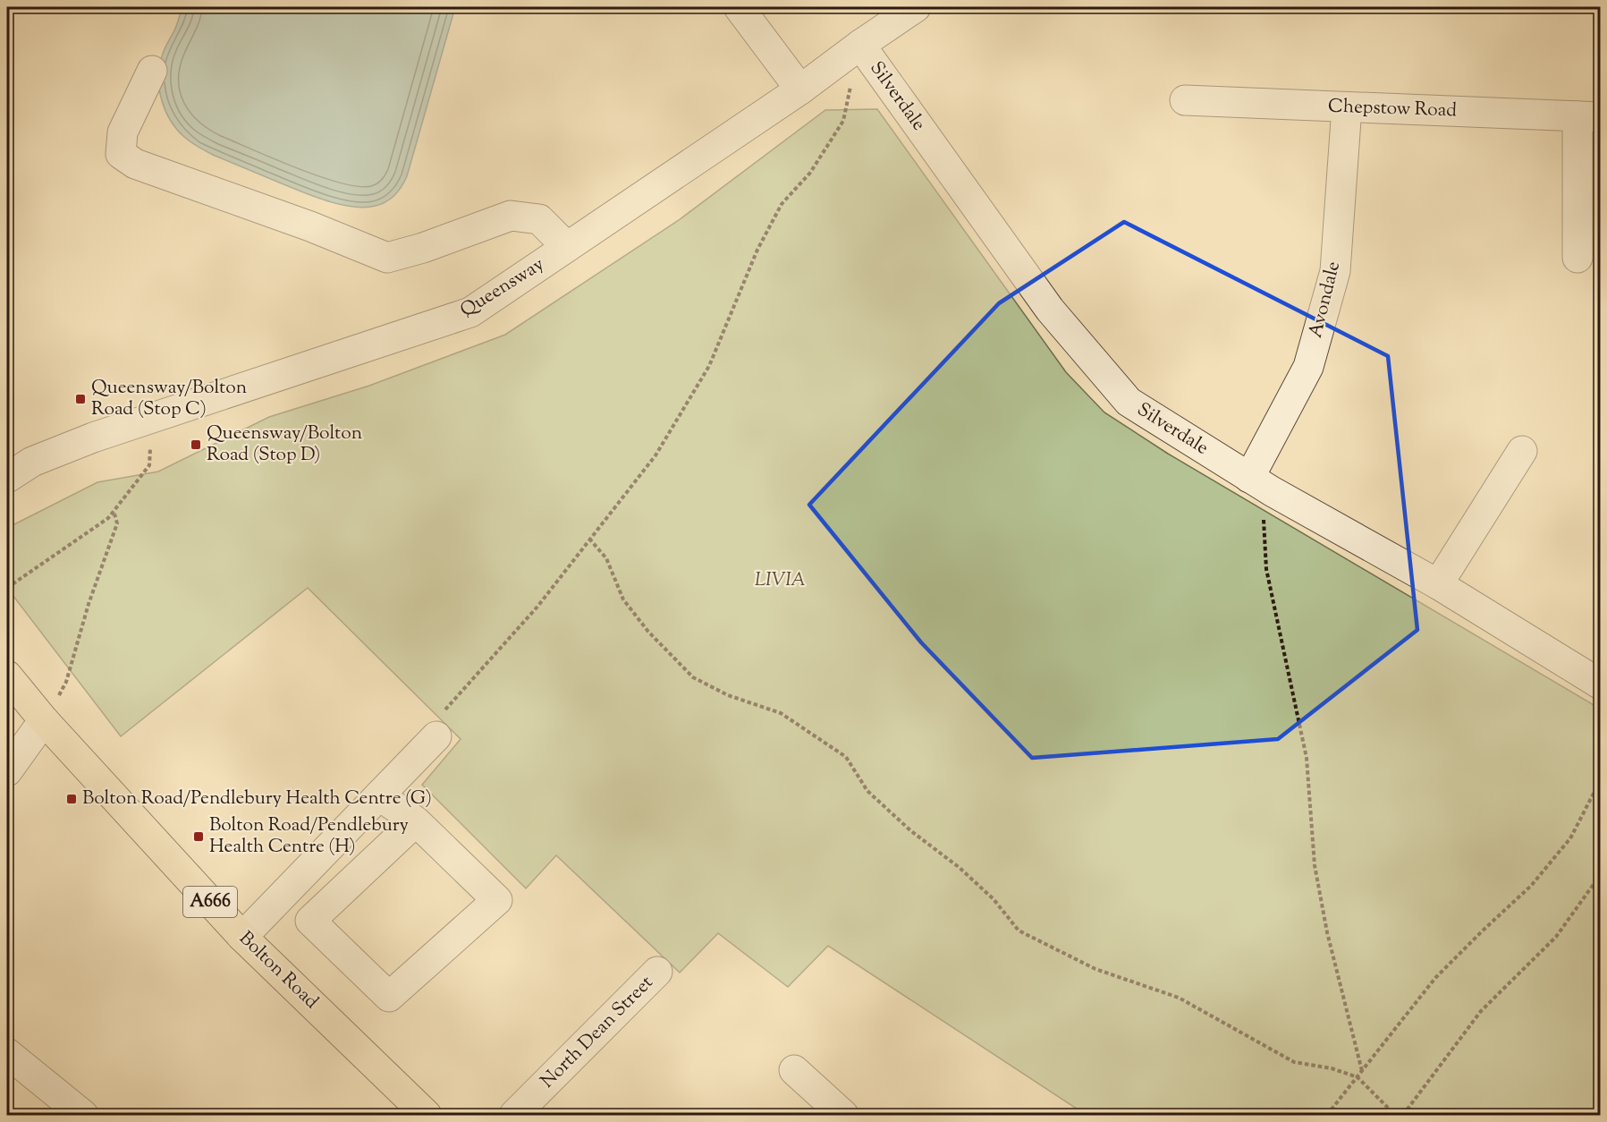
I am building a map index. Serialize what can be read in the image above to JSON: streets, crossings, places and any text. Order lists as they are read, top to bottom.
{
  "streets": {
    "main road": ["A666", "Bolton Road"],
    "street": [
      "Silverdale",
      "Chepstow Road",
      "Queensway",
      "Avondale",
      "North Dean Street"
    ]
  },
  "crossings": [
    ["Silverdale", "Queensway"],
    ["Silverdale", "Avondale"],
    ["Chepstow Road", "Avondale"]
  ],
  "parks": ["LIVIA"],
  "places": {
    "transit": [
      "Queensway/Bolton Road (Stop C)",
      "Queensway/Bolton Road (Stop D)",
      "Bolton Road/Pendlebury Health Centre (G)",
      "Bolton Road/Pendlebury Health Centre (H)"
    ]
  }
}
